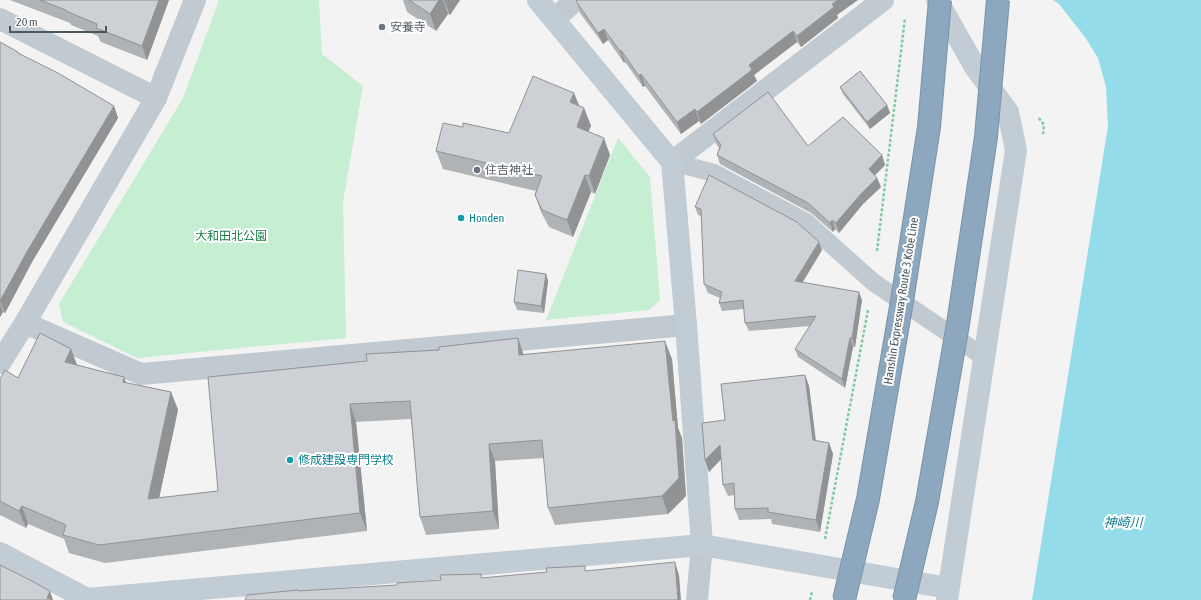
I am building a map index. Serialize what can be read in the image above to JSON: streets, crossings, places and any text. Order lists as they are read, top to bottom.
{
  "streets": {
    "highway": ["Hanshin Expressway Route 3 Kobe Line"]
  },
  "water": ["神崎川"],
  "parks": ["大和田北公園"],
  "places": [
    "安養寺",
    "住吉神社",
    "Honden",
    "修成建設専門学校"
  ],
  "scale_bar": "20 m"
}
